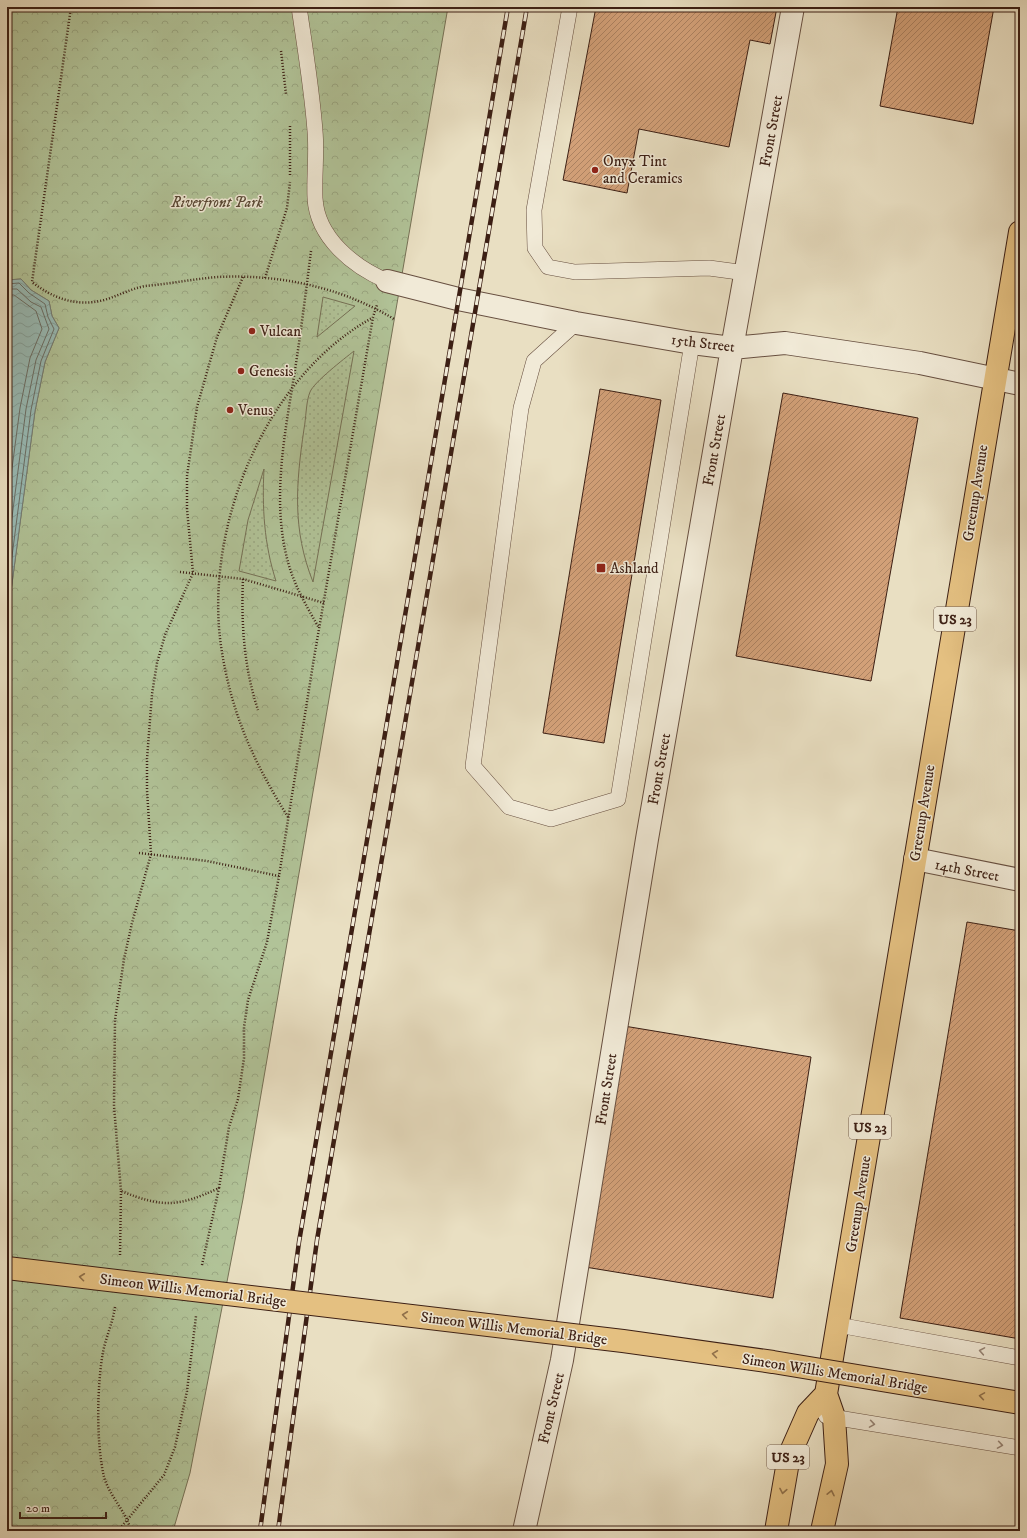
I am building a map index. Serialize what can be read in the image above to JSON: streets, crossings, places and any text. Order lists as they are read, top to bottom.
{
  "streets": {
    "highway": ["Greenup Avenue", "US 23", "Simeon Willis Memorial Bridge"],
    "street": ["Front Street", "15th Street", "14th Street"]
  },
  "crossings": [
    ["Front Street", "15th Street"],
    ["15th Street", "Greenup Avenue"],
    ["Greenup Avenue", "US 23"],
    ["Greenup Avenue", "14th Street"]
  ],
  "one_way": ["Simeon Willis Memorial Bridge"],
  "parks": ["Riverfront Park"],
  "places": {
    "other": [
      "Onyx Tint and Ceramics",
      "Vulcan",
      "Genesis",
      "Venus"
    ],
    "transit": ["Ashland"]
  },
  "scale_bar": "20 m"
}
